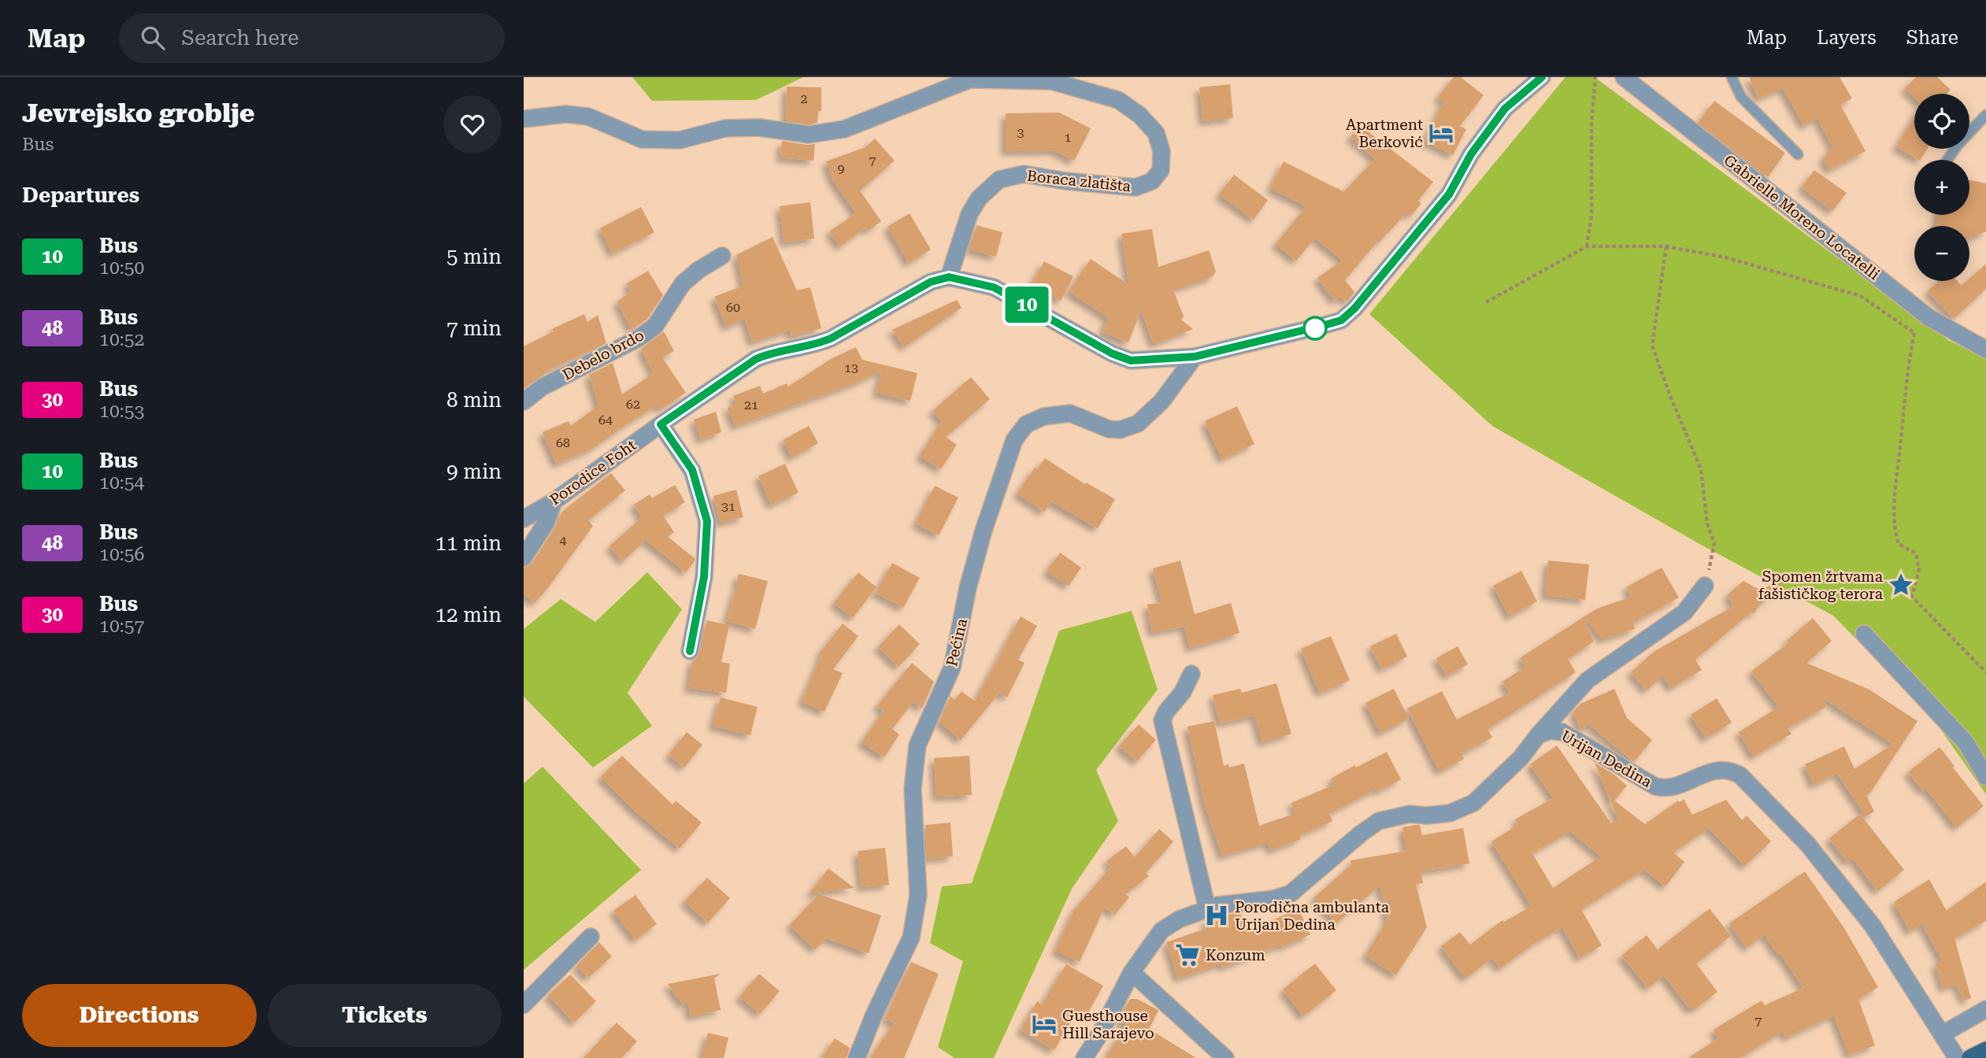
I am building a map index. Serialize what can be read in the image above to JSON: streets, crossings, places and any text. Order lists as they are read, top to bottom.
{
  "streets": {
    "street": [
      "Boraca zlatišta",
      "Gabrielle Moreno Locatelli",
      "Debelo brdo",
      "Porodice Foht",
      "Pećina",
      "Urijan Dedina"
    ]
  },
  "crossings": [
    ["Boraca zlatišta", "Porodice Foht"]
  ],
  "places": {
    "hotel": ["Apartment Berković", "Guesthouse Hill Sarajevo"],
    "place": ["Spomen žrtvama fašističkog terora"],
    "hospital": ["Porodična ambulanta Urijan Dedina"],
    "supermarket": ["Konzum"]
  },
  "lines": ["bus line 10"],
  "house_numbers": [
    "2",
    "3",
    "1",
    "7",
    "9",
    "60",
    "13",
    "62",
    "21",
    "64",
    "68",
    "31",
    "4",
    "7"
  ],
  "page": {
    "header": "Map",
    "search": "Search here",
    "nav": ["Map", "Layers", "Share"],
    "heading": [
      ["Jevrejsko groblje", "Bus"],
      "Departures"
    ],
    "on_map": "10",
    "map_buttons": ["+", "−"],
    "list": [
      {
        "mark": "10",
        "name": "Bus",
        "note": "10:50",
        "value": "5 min"
      },
      {
        "mark": "48",
        "name": "Bus",
        "note": "10:52",
        "value": "7 min"
      },
      {
        "mark": "30",
        "name": "Bus",
        "note": "10:53",
        "value": "8 min"
      },
      {
        "mark": "10",
        "name": "Bus",
        "note": "10:54",
        "value": "9 min"
      },
      {
        "mark": "48",
        "name": "Bus",
        "note": "10:56",
        "value": "11 min"
      },
      {
        "mark": "30",
        "name": "Bus",
        "note": "10:57",
        "value": "12 min"
      }
    ],
    "buttons": ["Directions", "Tickets"]
  }
}
